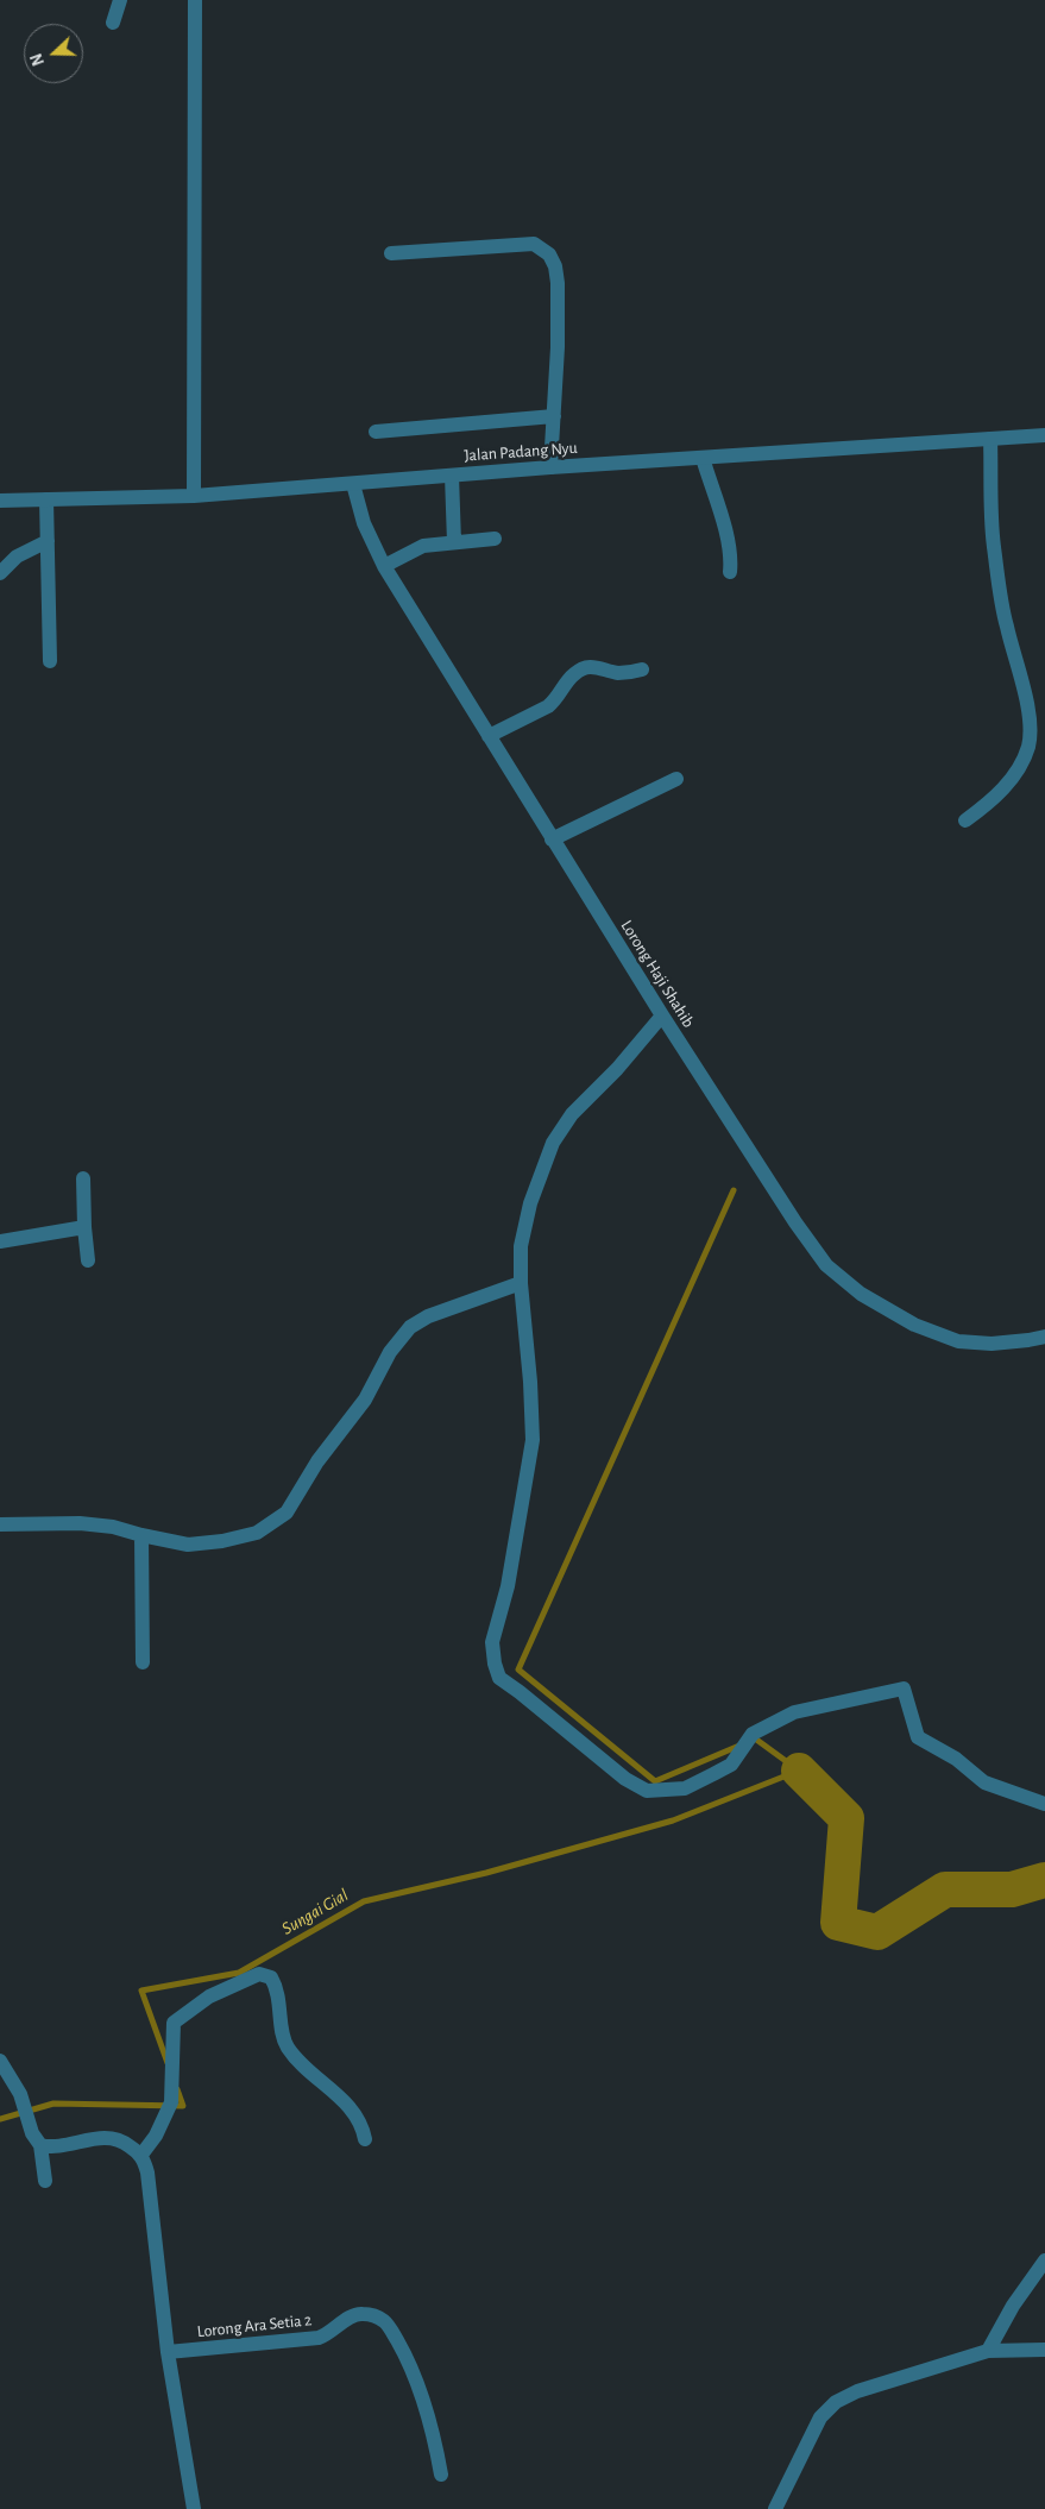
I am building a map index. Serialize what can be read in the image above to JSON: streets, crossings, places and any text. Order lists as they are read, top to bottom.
{
  "streets": {
    "street": ["Jalan Padang Nyu", "Lorong Haji Shahib", "Lorong Ara Setia 2"]
  },
  "crossings": [
    ["Jalan Padang Nyu", "Lorong Haji Shahib"]
  ],
  "water": ["Sungai Gial"],
  "north": "left"
}
